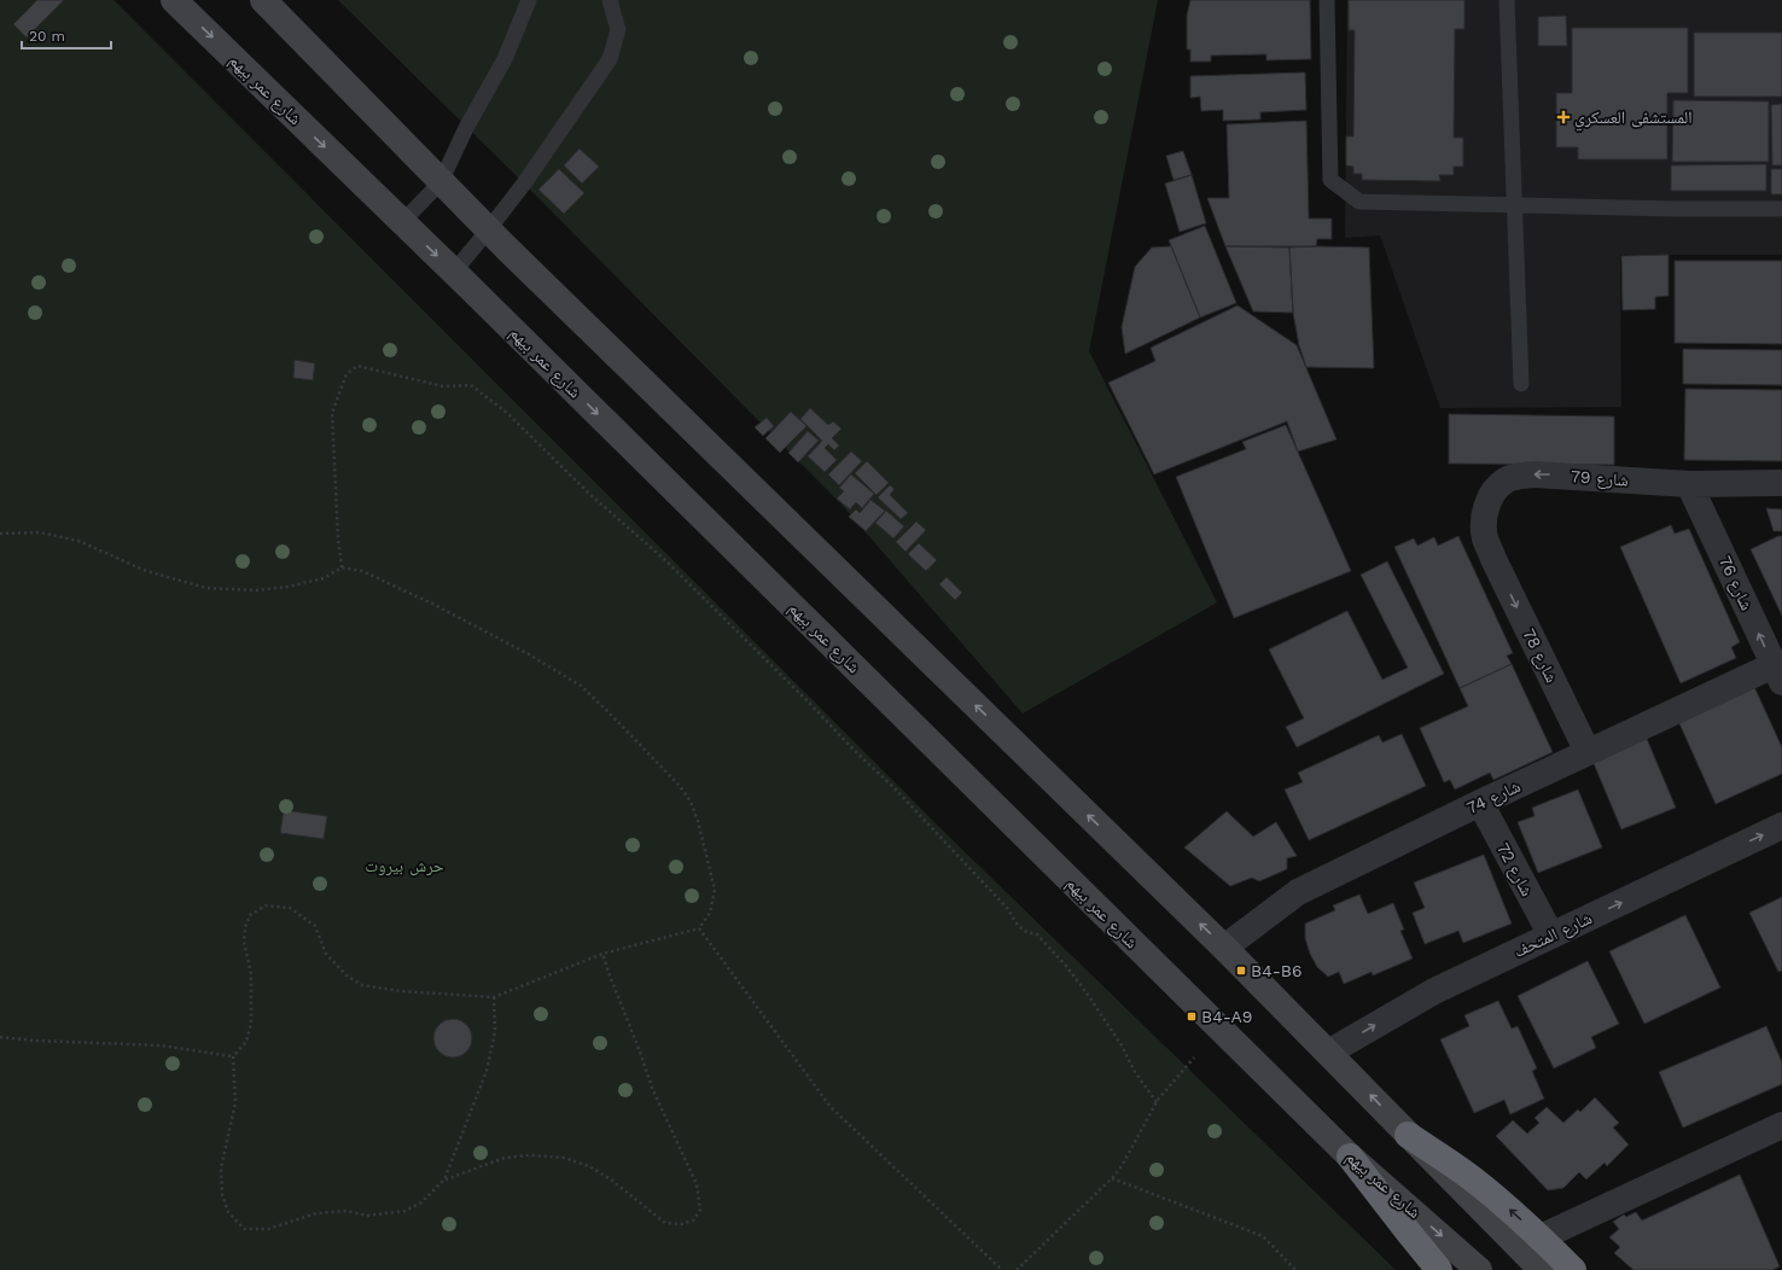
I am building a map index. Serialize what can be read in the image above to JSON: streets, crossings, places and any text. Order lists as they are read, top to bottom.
{
  "streets": {
    "main road": ["شارع عمر بيهم"],
    "street": [
      "شارع 79",
      "شارع 76",
      "شارع 78",
      "شارع 74",
      "شارع 72",
      "شارع المتحف"
    ]
  },
  "crossings": [
    ["شارع 79", "شارع 76"],
    ["شارع 79", "شارع 78"],
    ["شارع 76", "شارع 74"],
    ["شارع 78", "شارع 74"],
    ["شارع 74", "شارع 72"],
    ["شارع 72", "شارع المتحف"]
  ],
  "one_way": ["شارع 76", "شارع 78", "شارع المتحف"],
  "parks": ["حرش بيروت"],
  "places": {
    "health": ["المستشفى العسكري"],
    "transit": ["B4-B6", "B4-A9"]
  },
  "scale_bar": "20 m"
}
